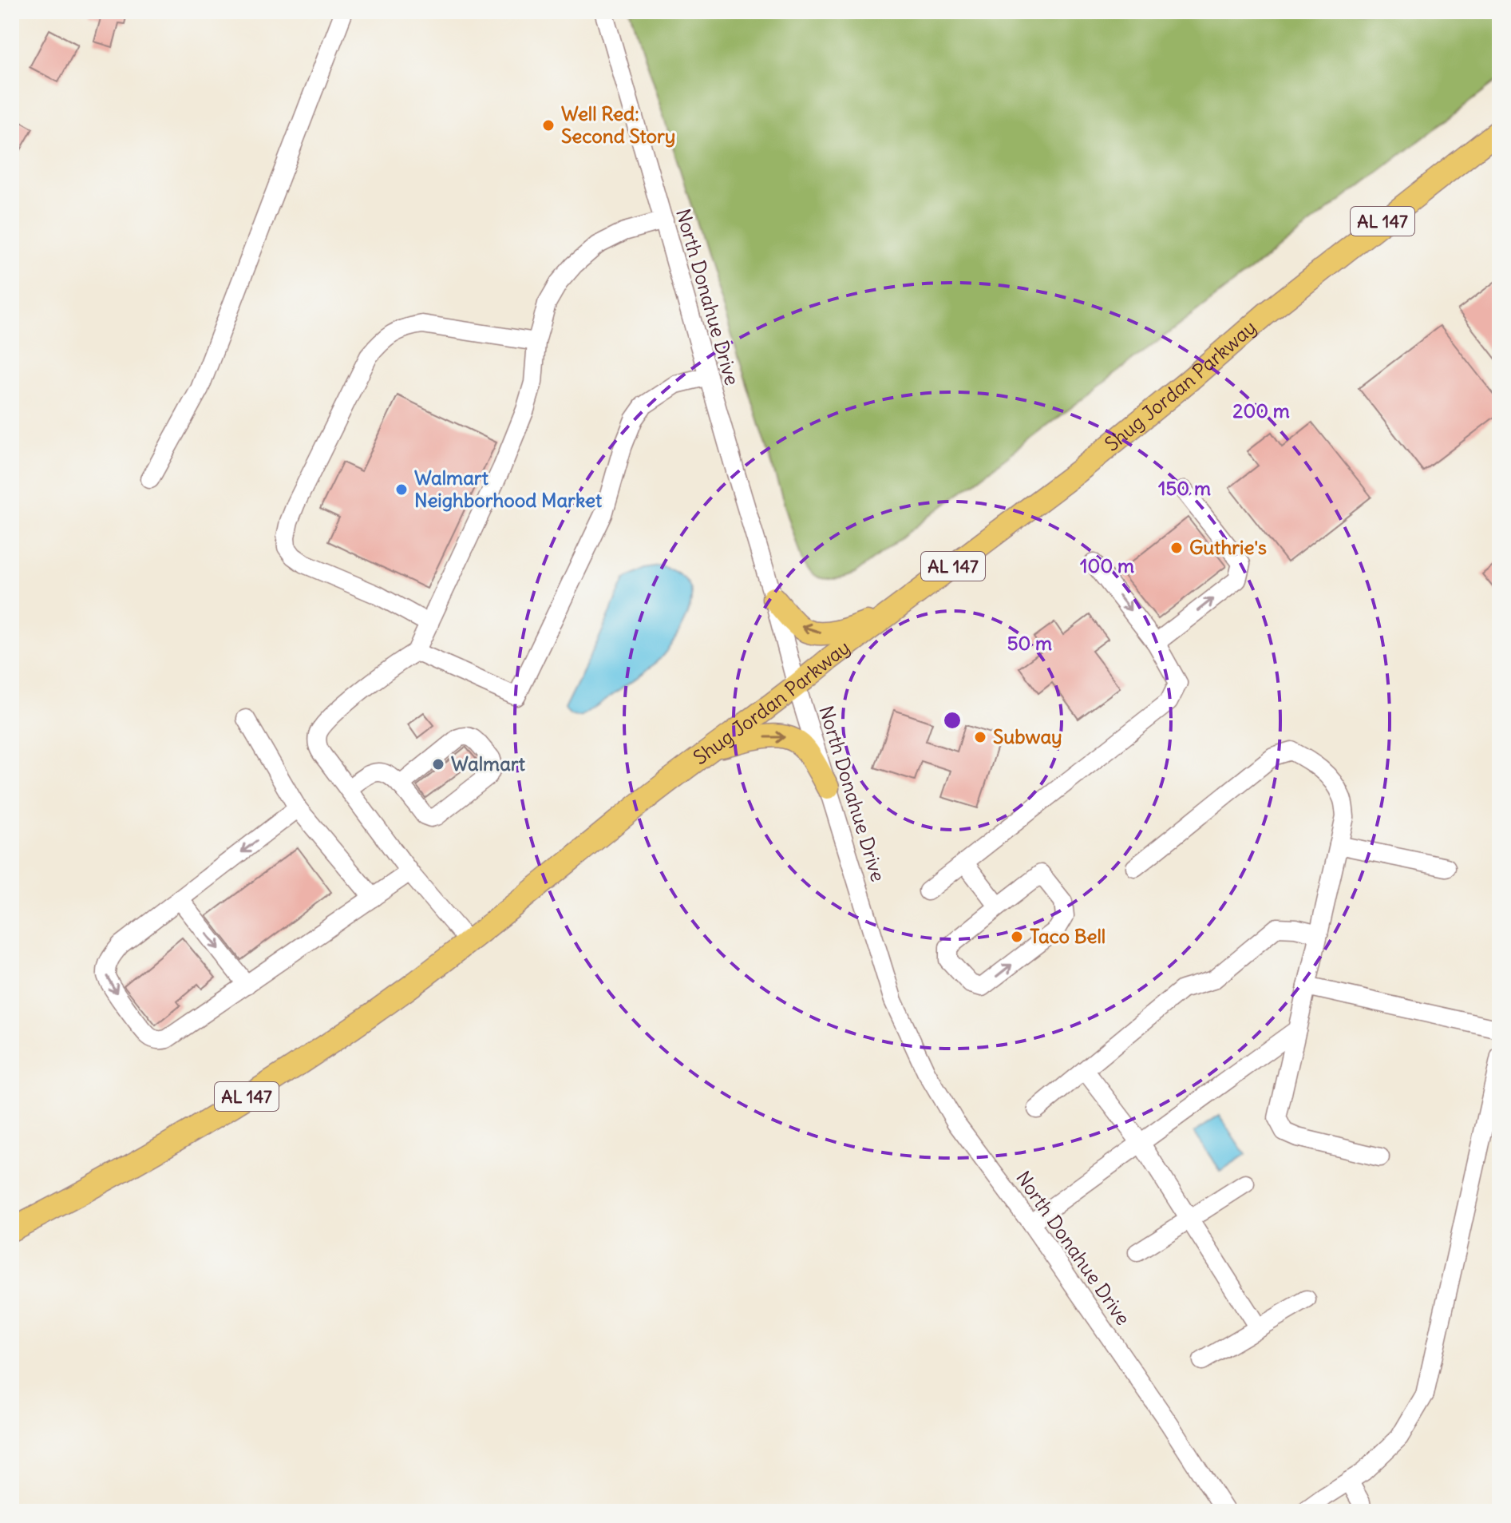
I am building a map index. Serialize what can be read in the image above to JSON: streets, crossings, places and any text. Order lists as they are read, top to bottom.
{
  "streets": {
    "main road": ["AL 147", "Shug Jordan Parkway"],
    "street": ["North Donahue Drive"]
  },
  "crossings": [
    ["North Donahue Drive", "Shug Jordan Parkway"]
  ],
  "places": [
    "Well Red: Second Story",
    "Walmart Neighborhood Market",
    "Guthrie's",
    "Subway",
    "Walmart",
    "Taco Bell"
  ],
  "rings": [
    "200 m",
    "150 m",
    "100 m",
    "50 m"
  ]
}
